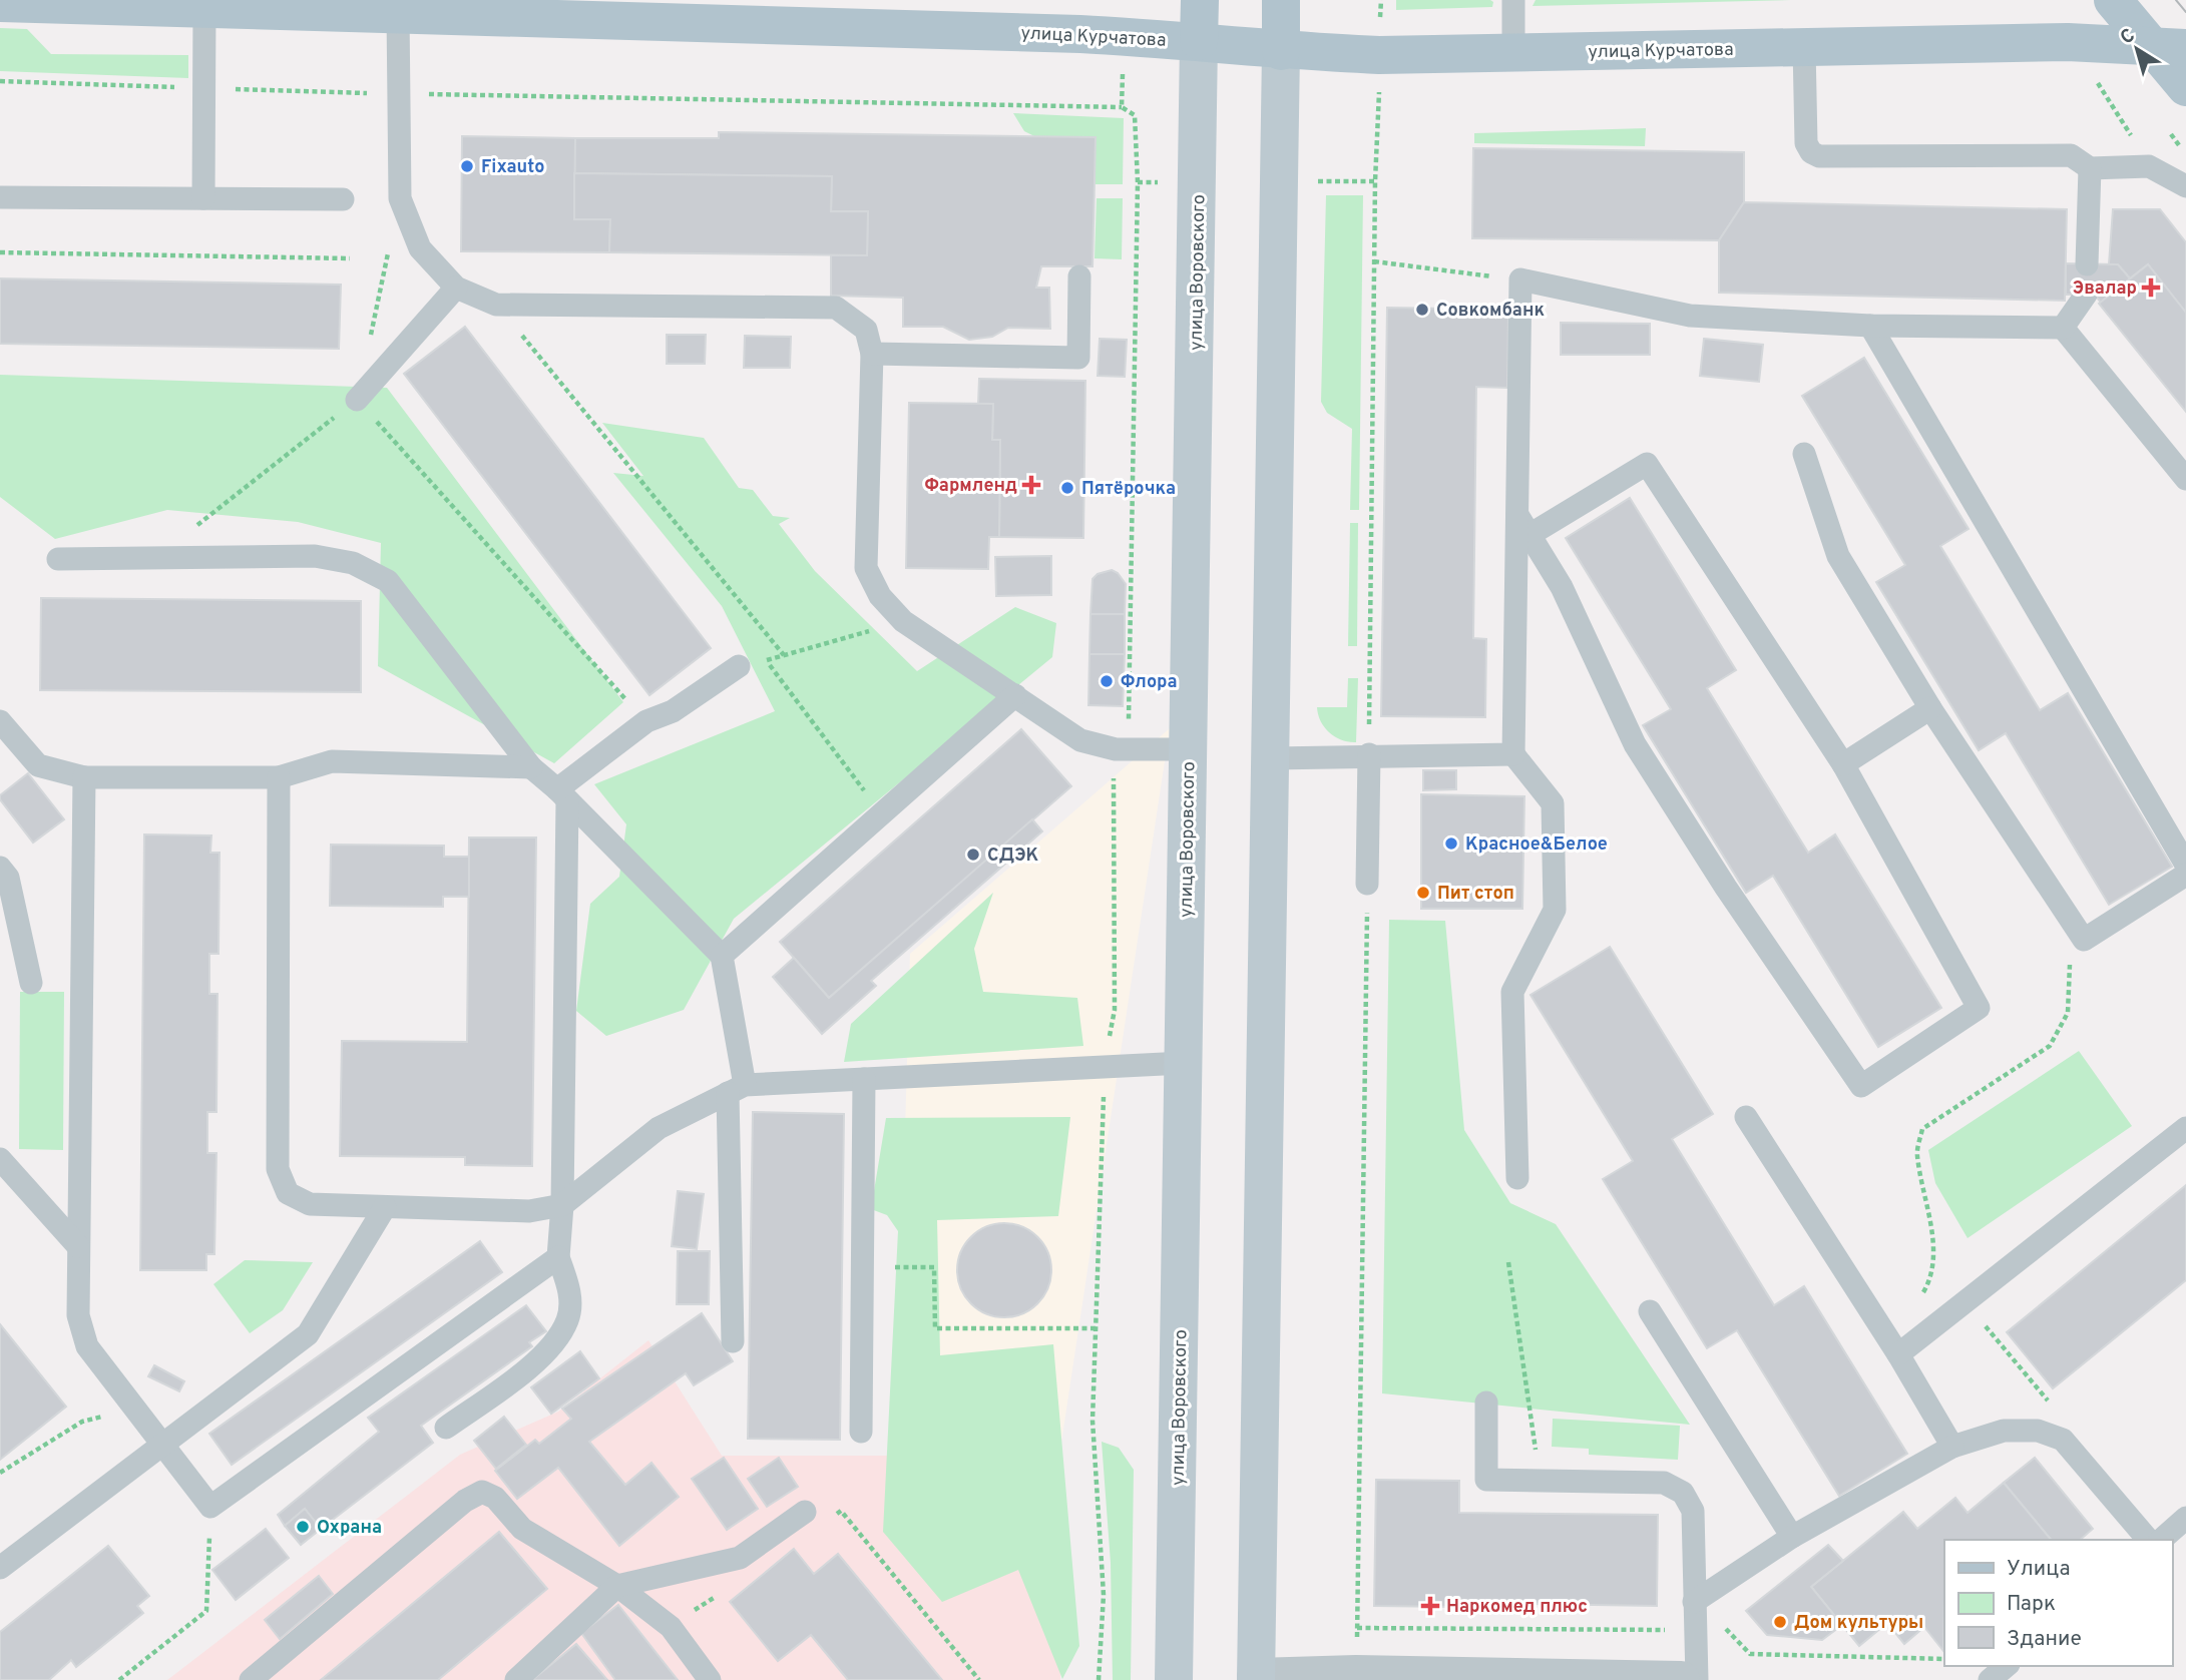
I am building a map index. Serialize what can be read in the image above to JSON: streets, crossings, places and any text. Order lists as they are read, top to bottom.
{
  "streets": {
    "main road": ["улица Курчатова", "улица Воровского"]
  },
  "crossings": [
    ["улица Курчатова", "улица Воровского"]
  ],
  "places": {
    "other": [
      "Fixauto",
      "Совкомбанк",
      "Пятёрочка",
      "Флора",
      "Красное&Белое",
      "СДЭК",
      "Пит стоп",
      "Охрана",
      "Дом культуры"
    ],
    "health": ["Эвалар", "Фармленд", "Наркомед плюс"]
  },
  "legend": ["Улица", "Парк", "Здание"],
  "north": "top left"
}
